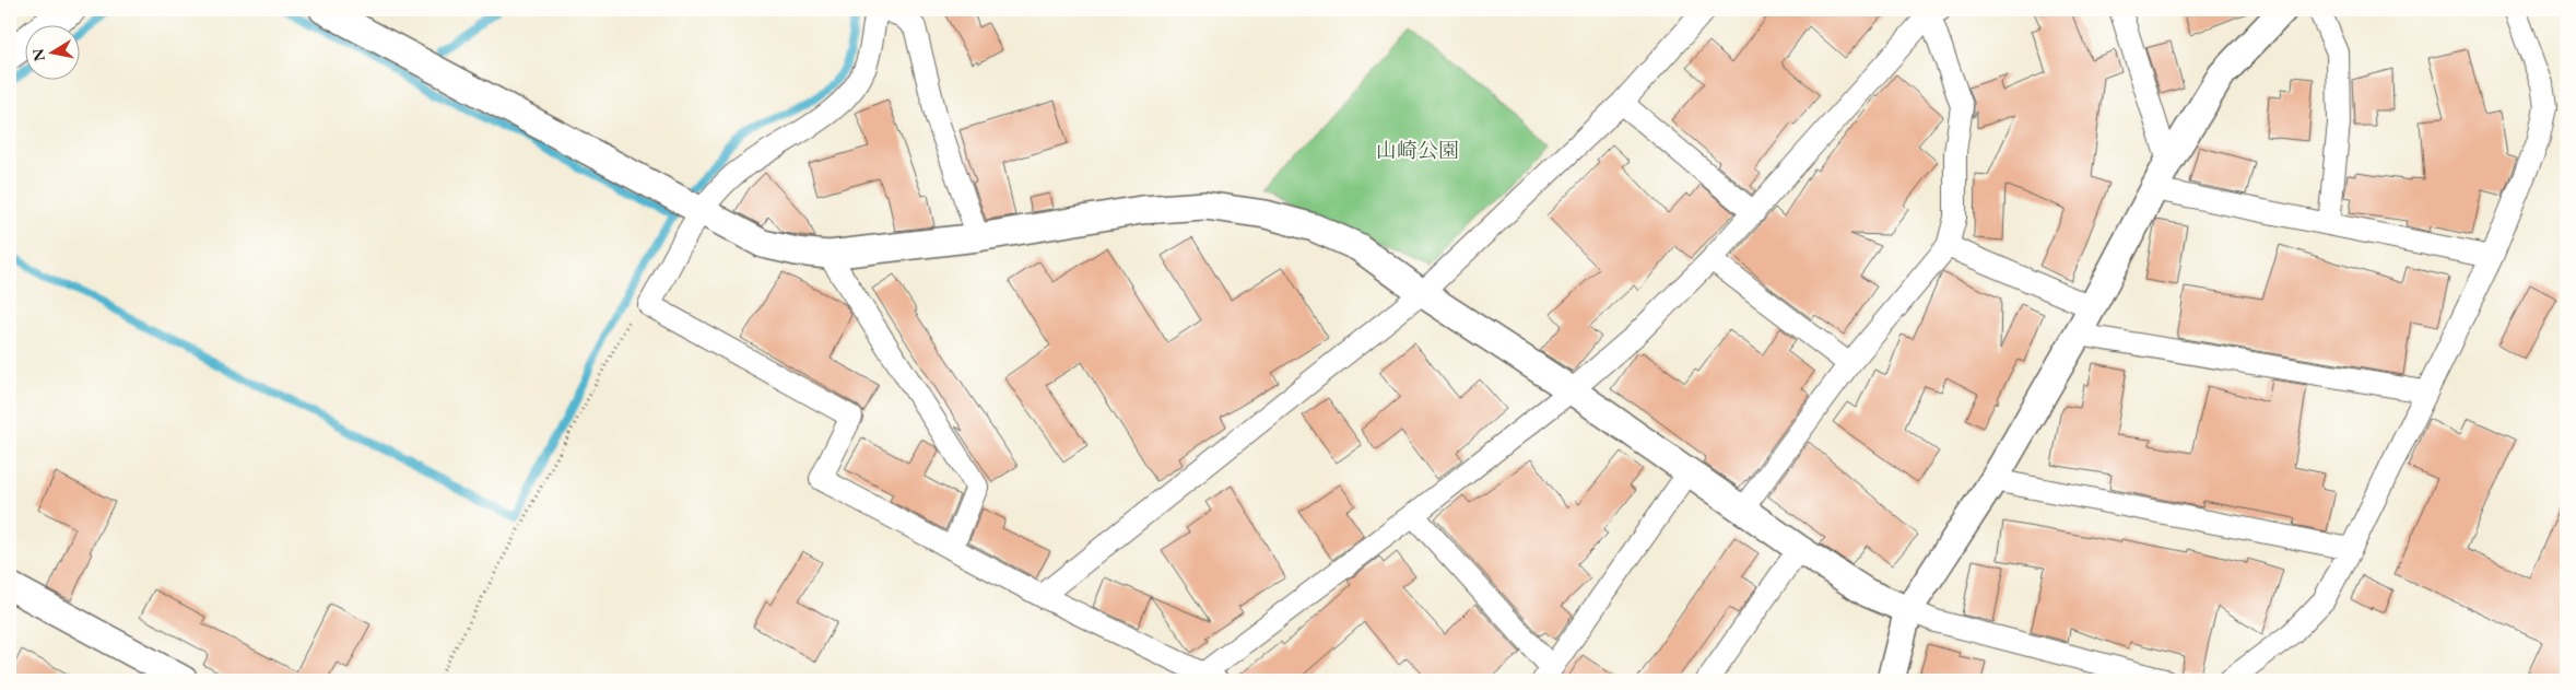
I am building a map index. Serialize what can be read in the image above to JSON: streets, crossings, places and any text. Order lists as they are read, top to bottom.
{
  "parks": ["山崎公園"],
  "north": "left"
}
